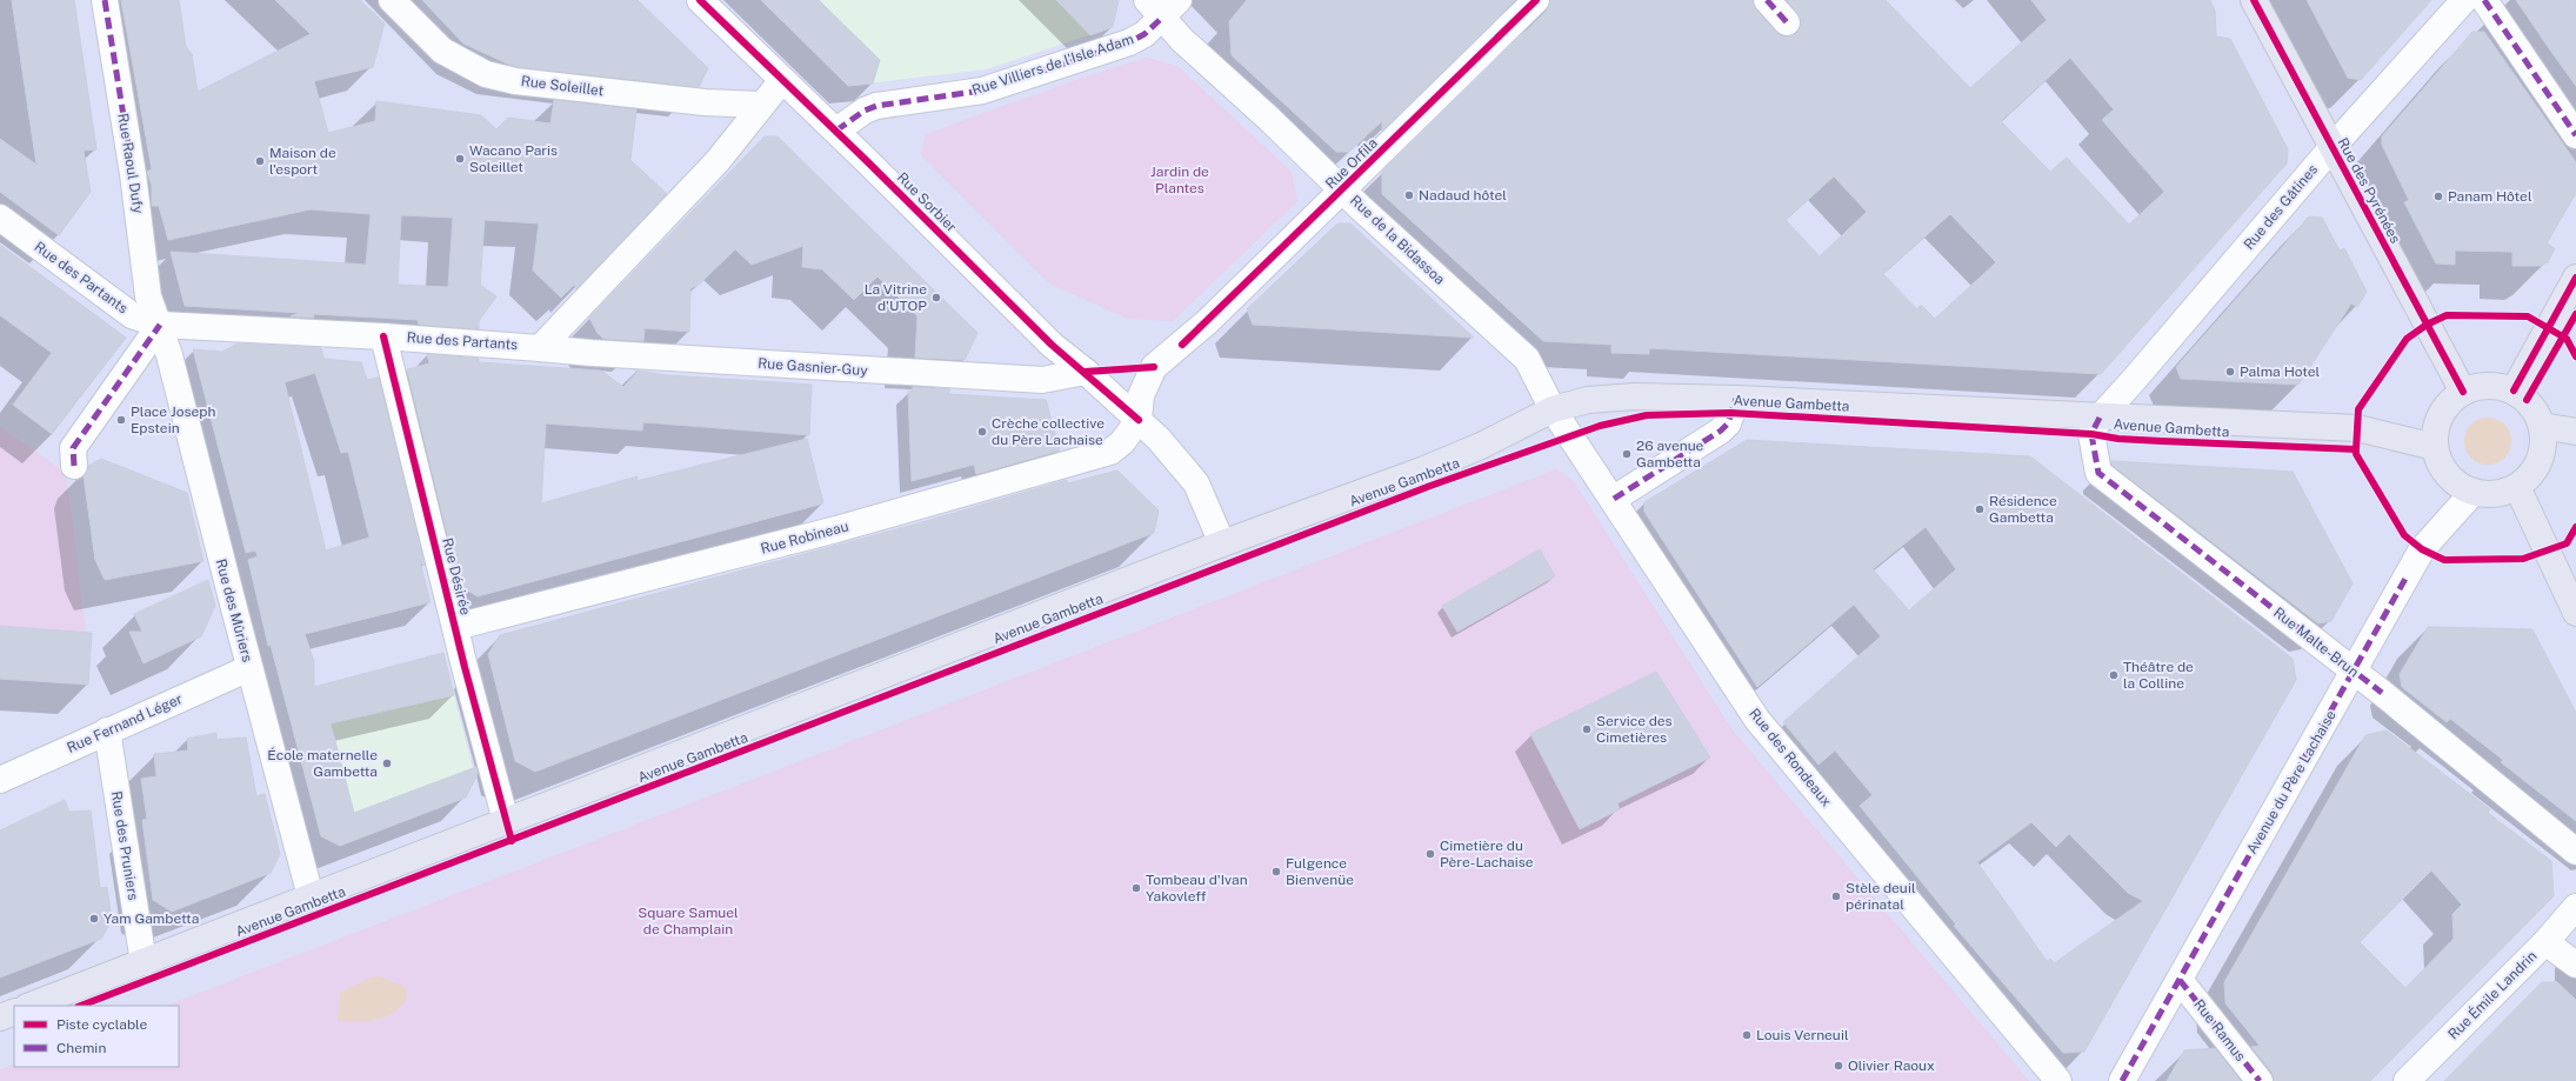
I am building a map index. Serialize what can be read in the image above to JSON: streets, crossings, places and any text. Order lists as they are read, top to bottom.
{
  "streets": {
    "main road": ["Rue des Pyrénées", "Avenue Gambetta"],
    "street": [
      "Rue Villiers de l'Isle Adam",
      "Rue Soleillet",
      "Rue Raoul Dufy",
      "Rue Orfila",
      "Rue Sorbier",
      "Rue des Gâtines",
      "Rue de la Bidassoa",
      "Rue des Partants",
      "Rue Gasnier-Guy",
      "Rue Robineau",
      "Rue Désirée",
      "Rue des Mûriers",
      "Rue Malte-Brun",
      "Rue Fernand Léger",
      "Rue des Rondeaux",
      "Avenue du Père Lachaise",
      "Rue des Pruniers",
      "Rue Émile Landrin",
      "Rue Ramus"
    ]
  },
  "crossings": [
    ["Rue Villiers de l'Isle Adam", "Rue Sorbier"],
    ["Rue Villiers de l'Isle Adam", "Rue de la Bidassoa"],
    ["Rue Raoul Dufy", "Rue des Partants"],
    ["Rue Raoul Dufy", "Rue des Mûriers"],
    ["Rue Orfila", "Rue Sorbier"],
    ["Rue Orfila", "Rue de la Bidassoa"],
    ["Rue Orfila", "Rue Robineau"],
    ["Rue des Pyrénées", "Rue des Gâtines"],
    ["Rue des Pyrénées", "Avenue Gambetta"],
    ["Rue des Pyrénées", "Avenue du Père Lachaise"],
    ["Rue Sorbier", "Rue Gasnier-Guy"],
    ["Rue Sorbier", "Avenue Gambetta"],
    ["Rue Sorbier", "Rue Robineau"],
    ["Rue des Gâtines", "Avenue Gambetta"],
    ["Rue des Gâtines", "Rue Malte-Brun"],
    ["Rue de la Bidassoa", "Avenue Gambetta"],
    ["Rue de la Bidassoa", "Rue des Rondeaux"],
    ["Rue des Partants", "Rue Gasnier-Guy"],
    ["Rue des Partants", "Rue Désirée"],
    ["Rue des Partants", "Rue des Mûriers"],
    ["Avenue Gambetta", "Rue Désirée"],
    ["Avenue Gambetta", "Rue des Mûriers"],
    ["Avenue Gambetta", "Rue Malte-Brun"],
    ["Avenue Gambetta", "Rue des Rondeaux"],
    ["Avenue Gambetta", "Avenue du Père Lachaise"],
    ["Avenue Gambetta", "Rue des Pruniers"],
    ["Rue Robineau", "Rue Désirée"],
    ["Rue des Mûriers", "Rue Fernand Léger"],
    ["Rue Malte-Brun", "Avenue du Père Lachaise"],
    ["Rue Fernand Léger", "Rue des Pruniers"],
    ["Avenue du Père Lachaise", "Rue Ramus"]
  ],
  "parks": ["Jardin de Plantes", "Square Samuel de Champlain"],
  "places": [
    "Wacano Paris Soleillet",
    "Maison de l'esport",
    "Nadaud hôtel",
    "Panam Hôtel",
    "La Vitrine d'UTOP",
    "Palma Hotel",
    "Place Joseph Epstein",
    "Crèche collective du Père Lachaise",
    "26 avenue Gambetta",
    "Résidence Gambetta",
    "Théâtre de la Colline",
    "Service des Cimetières",
    "École maternelle Gambetta",
    "Cimetière du Père-Lachaise",
    "Fulgence Bienvenüe",
    "Tombeau d'Ivan Yakovleff",
    "Stèle deuil périnatal",
    "Yam Gambetta",
    "Louis Verneuil",
    "Olivier Raoux"
  ],
  "legend": ["Piste cyclable", "Chemin"]
}
